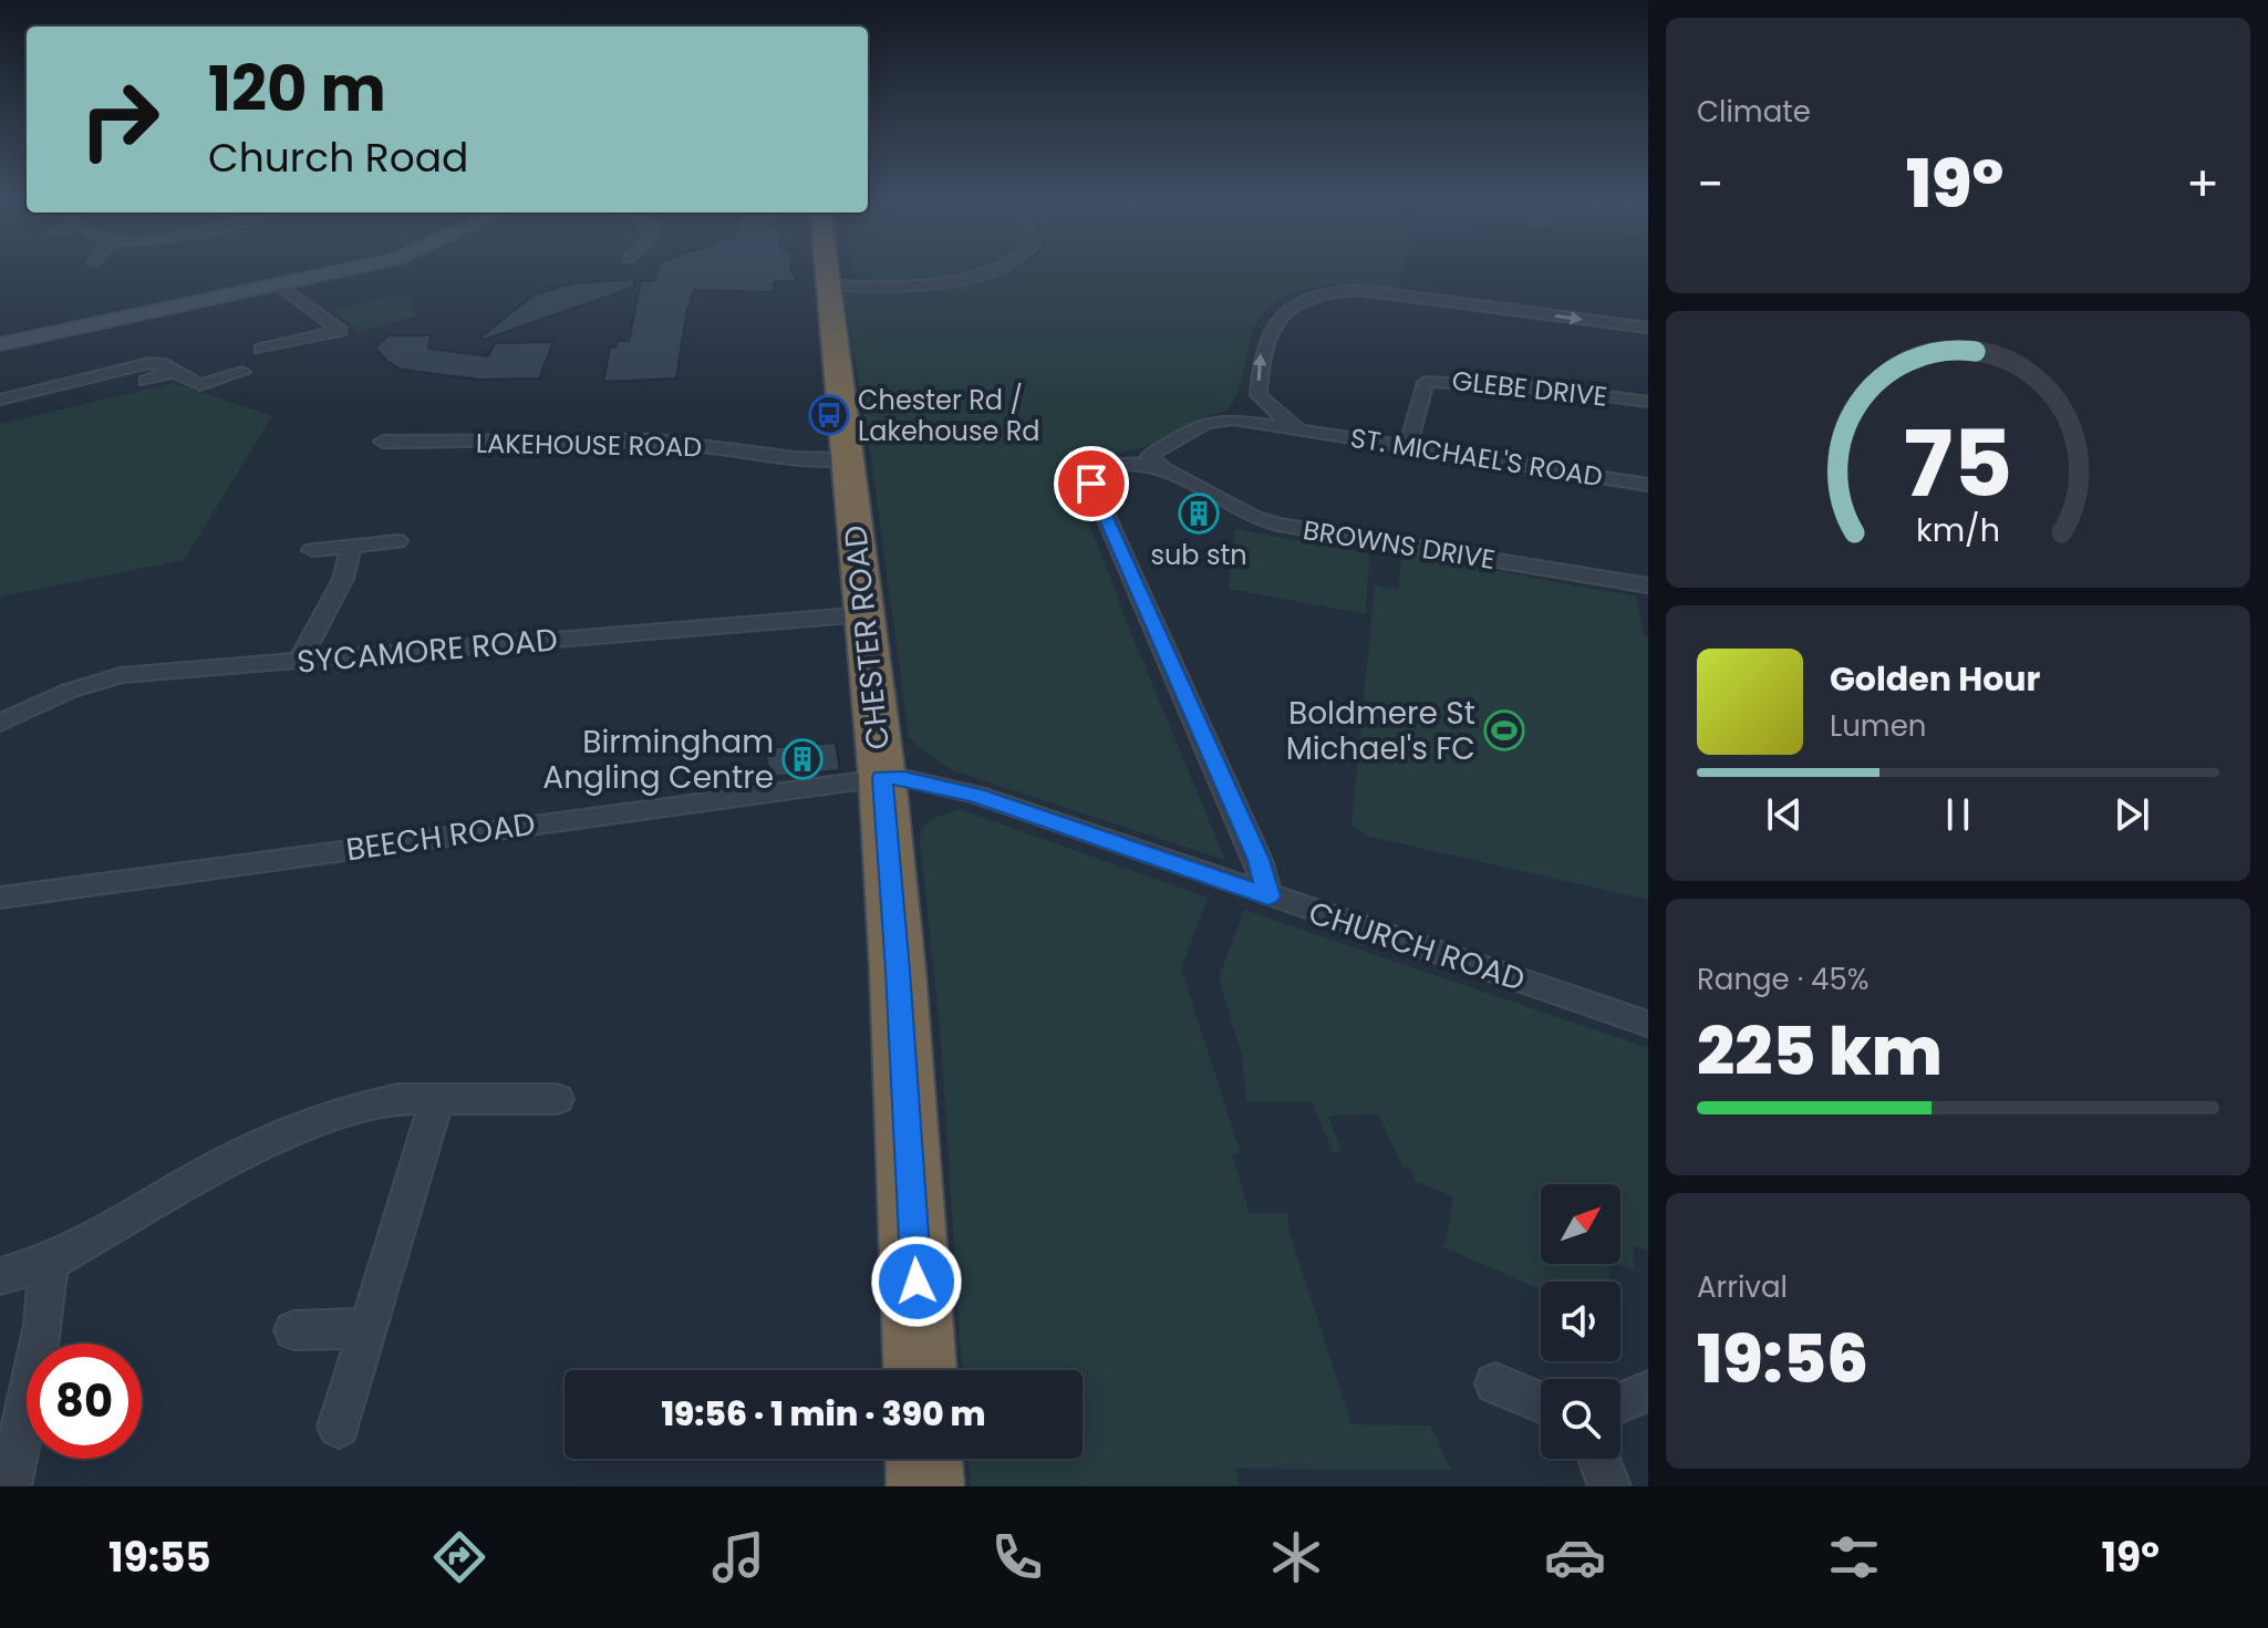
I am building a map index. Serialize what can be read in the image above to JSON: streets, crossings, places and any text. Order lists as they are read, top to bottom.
{
  "streets": {
    "highway": ["CHESTER ROAD"],
    "street": [
      "GLEBE DRIVE",
      "LAKEHOUSE ROAD",
      "ST. MICHAEL'S ROAD",
      "BROWNS DRIVE",
      "SYCAMORE ROAD",
      "BEECH ROAD",
      "CHURCH ROAD"
    ]
  },
  "crossings": [
    ["GLEBE DRIVE", "ST. MICHAEL'S ROAD"],
    ["LAKEHOUSE ROAD", "CHESTER ROAD"],
    ["ST. MICHAEL'S ROAD", "BROWNS DRIVE"],
    ["CHESTER ROAD", "SYCAMORE ROAD"],
    ["CHESTER ROAD", "BEECH ROAD"],
    ["CHESTER ROAD", "CHURCH ROAD"],
    ["BEECH ROAD", "CHURCH ROAD"]
  ],
  "places": {
    "bus stop": ["Chester Rd / Lakehouse Rd"],
    "building": ["sub stn", "Birmingham Angling Centre"],
    "sports": ["Boldmere St Michael's FC"]
  },
  "north": "top right",
  "page": {
    "tile": [
      "Climate",
      ["Range · 45%", "225 km"],
      ["Arrival", "19:56"]
    ],
    "turn": ["120 m", "Church Road"],
    "heat": ["−", "19°", "+"],
    "song": ["Golden Hour", "Lumen"],
    "limit": "80",
    "trip": "19:56 · 1 min · 390 m",
    "tabs": ["19:55", "19°"],
    "gauge": ["75", "km/h"]
  }
}
